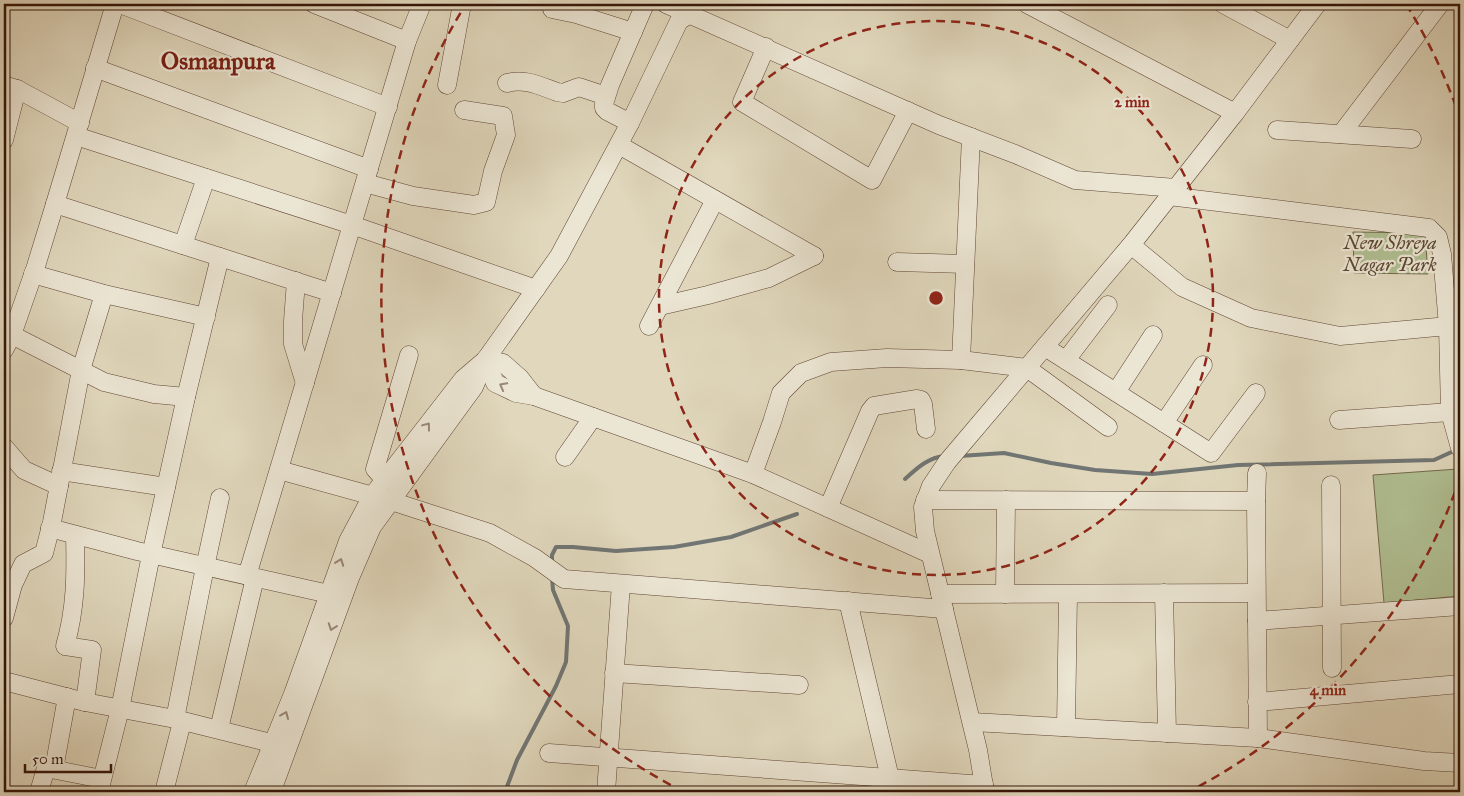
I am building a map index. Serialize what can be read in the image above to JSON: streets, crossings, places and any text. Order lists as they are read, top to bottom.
{
  "districts": ["Osmanpura"],
  "parks": ["New Shreya Nagar Park"],
  "scale_bar": "50 m",
  "rings": ["2 min", "4 min"]
}
